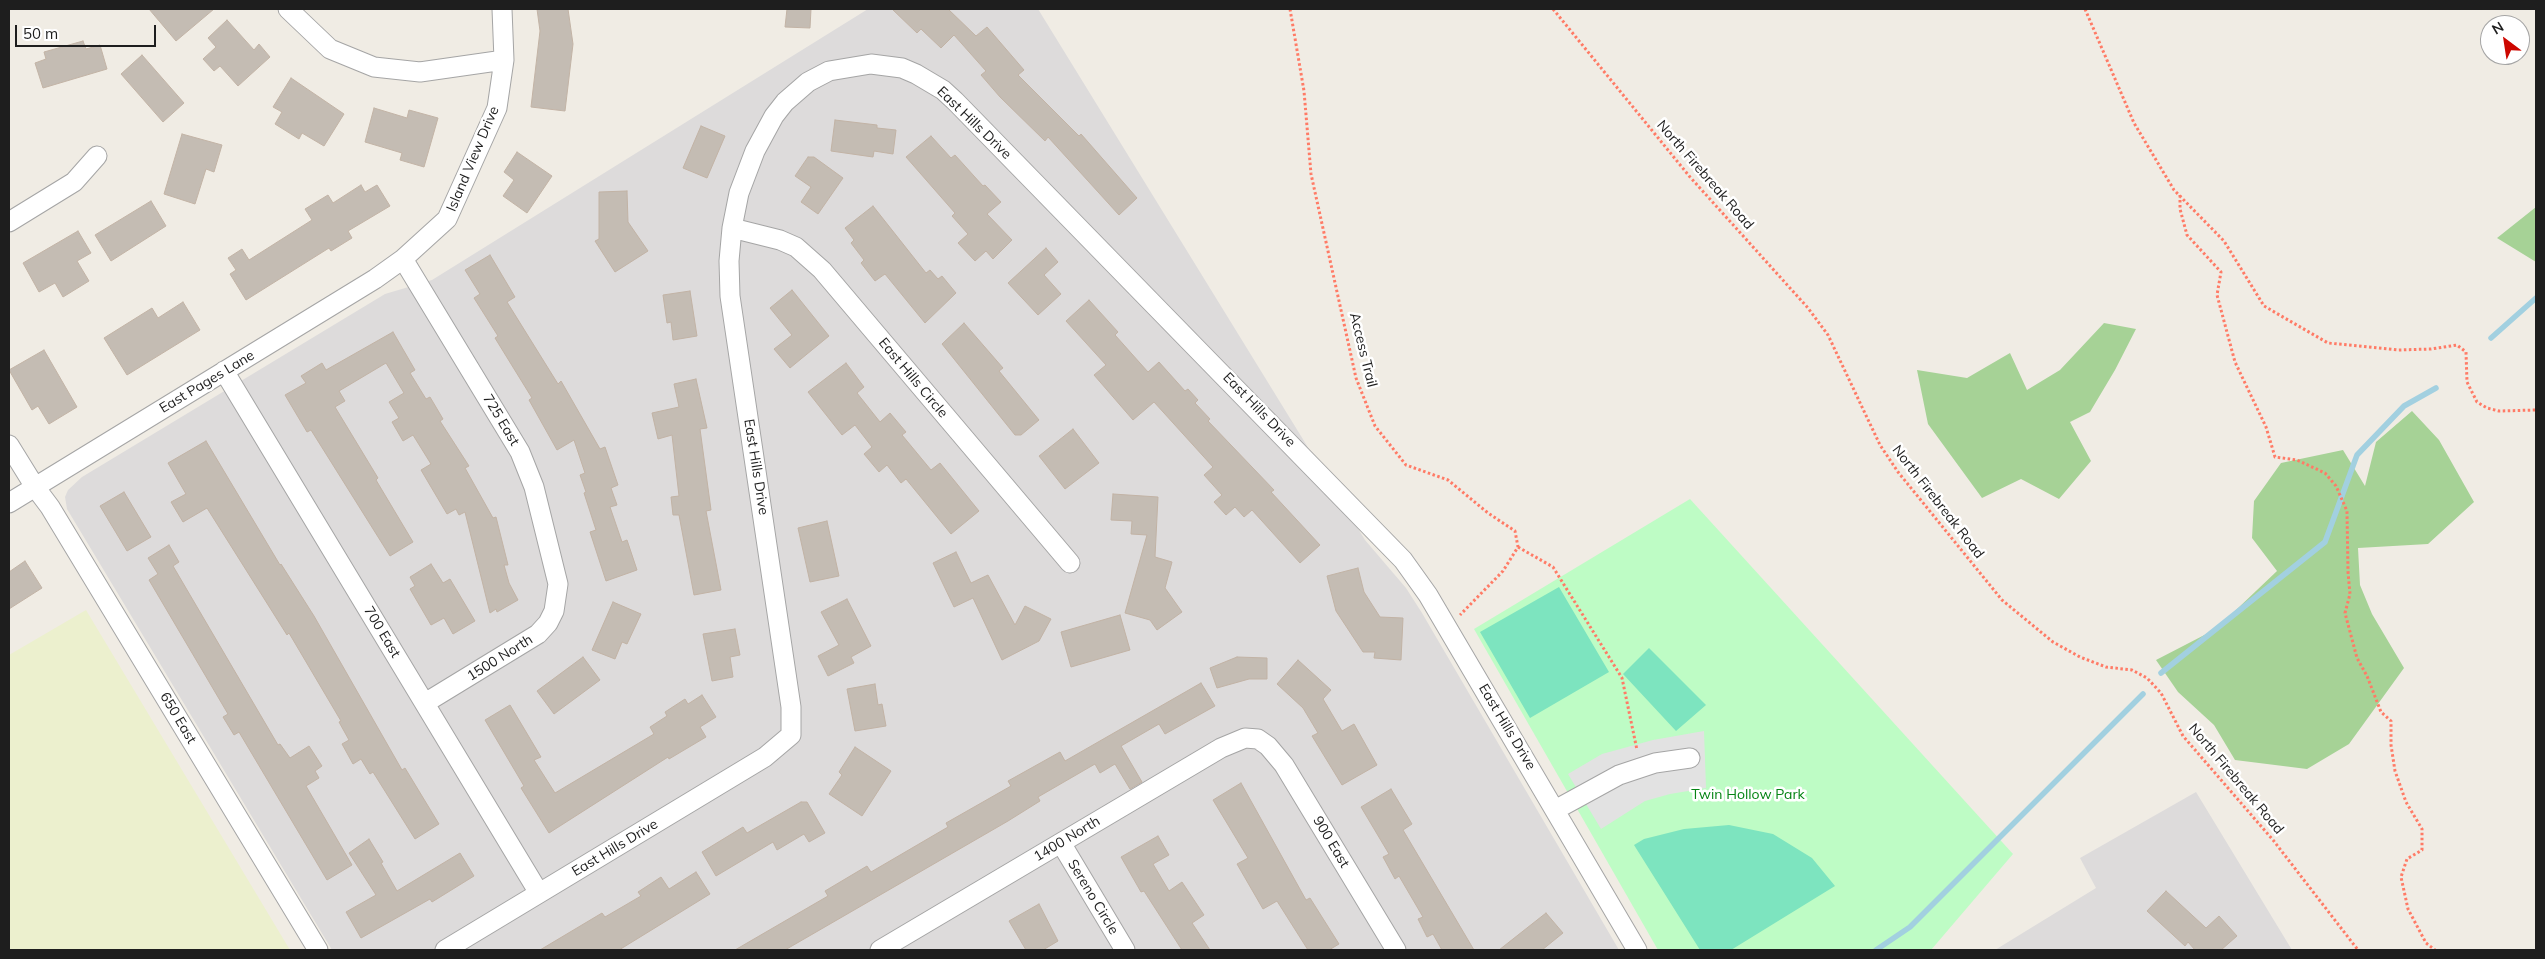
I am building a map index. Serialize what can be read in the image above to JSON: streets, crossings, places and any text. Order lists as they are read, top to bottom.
{
  "streets": {
    "street": [
      "East Hills Drive",
      "Island View Drive",
      "East Hills Circle",
      "East Pages Lane",
      "725 East",
      "700 East",
      "1500 North",
      "650 East",
      "1400 North",
      "900 East",
      "Sereno Circle"
    ],
    "path": ["North Firebreak Road", "Access Trail"]
  },
  "crossings": [
    ["East Hills Drive", "East Hills Circle"],
    ["East Hills Drive", "700 East"],
    ["Island View Drive", "East Pages Lane"],
    ["Island View Drive", "725 East"],
    ["East Pages Lane", "725 East"],
    ["East Pages Lane", "700 East"],
    ["East Pages Lane", "650 East"],
    ["725 East", "1500 North"],
    ["700 East", "1500 North"],
    ["1400 North", "900 East"],
    ["1400 North", "Sereno Circle"]
  ],
  "parks": ["Twin Hollow Park"],
  "scale_bar": "50 m",
  "north": "top left"
}
